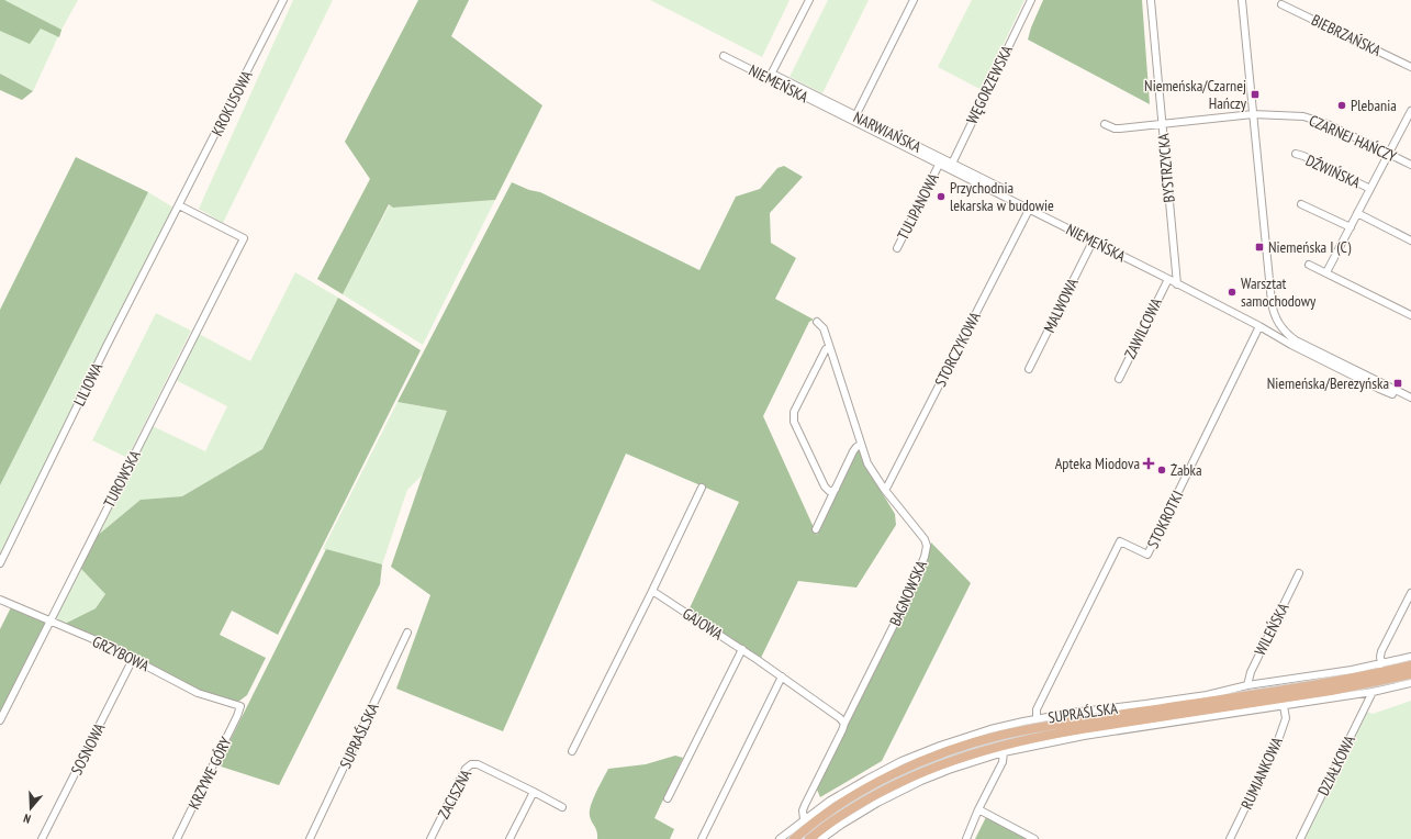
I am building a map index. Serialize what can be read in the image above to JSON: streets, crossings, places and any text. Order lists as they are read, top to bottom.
{
  "streets": {
    "street": [
      "BIEBRZAŃSKA",
      "NIEMEŃSKA",
      "WĘGORZEWSKA",
      "KROKUSOWA",
      "NARWIAŃSKA",
      "CZARNEJ HAŃCZY",
      "BYSTRZYCKA",
      "DŹWIŃSKA",
      "TULIPANOWA",
      "MALWOWA",
      "ZAWILCOWA",
      "STORCZYKOWA",
      "LILIOWA",
      "TUROWSKA",
      "STOKROTKI",
      "BAGNOWSKA",
      "GAJOWA",
      "WILEŃSKA",
      "GRZYBOWA",
      "SUPRAŚLSKA",
      "SOSNOWA",
      "DZIAŁKOWA",
      "KRZYWE GÓRY",
      "RUMIANKOWA",
      "ZACISZNA"
    ]
  },
  "crossings": [
    ["NIEMEŃSKA", "WĘGORZEWSKA"],
    ["NIEMEŃSKA", "NARWIAŃSKA"],
    ["NIEMEŃSKA", "CZARNEJ HAŃCZY"],
    ["NIEMEŃSKA", "BYSTRZYCKA"],
    ["NIEMEŃSKA", "TULIPANOWA"],
    ["NIEMEŃSKA", "MALWOWA"],
    ["NIEMEŃSKA", "ZAWILCOWA"],
    ["NIEMEŃSKA", "STORCZYKOWA"],
    ["NIEMEŃSKA", "STOKROTKI"],
    ["WĘGORZEWSKA", "NARWIAŃSKA"],
    ["KROKUSOWA", "LILIOWA"],
    ["KROKUSOWA", "TUROWSKA"],
    ["CZARNEJ HAŃCZY", "BYSTRZYCKA"],
    ["CZARNEJ HAŃCZY", "DŹWIŃSKA"],
    ["STORCZYKOWA", "BAGNOWSKA"],
    ["LILIOWA", "TUROWSKA"],
    ["TUROWSKA", "GRZYBOWA"],
    ["STOKROTKI", "SUPRAŚLSKA"],
    ["BAGNOWSKA", "GAJOWA"],
    ["BAGNOWSKA", "SUPRAŚLSKA"],
    ["WILEŃSKA", "SUPRAŚLSKA"],
    ["GRZYBOWA", "SOSNOWA"],
    ["GRZYBOWA", "KRZYWE GÓRY"],
    ["SUPRAŚLSKA", "DZIAŁKOWA"],
    ["SUPRAŚLSKA", "RUMIANKOWA"]
  ],
  "places": {
    "transit": ["Niemeńska/Czarnej Hańczy", "Niemeńska I (C)", "Niemeńska/Berezyńska"],
    "other": [
      "Plebania",
      "Przychodnia lekarska w budowie",
      "Warsztat samochodowy",
      "Żabka"
    ],
    "health": ["Apteka Miodova"]
  },
  "north": "bottom"
}
